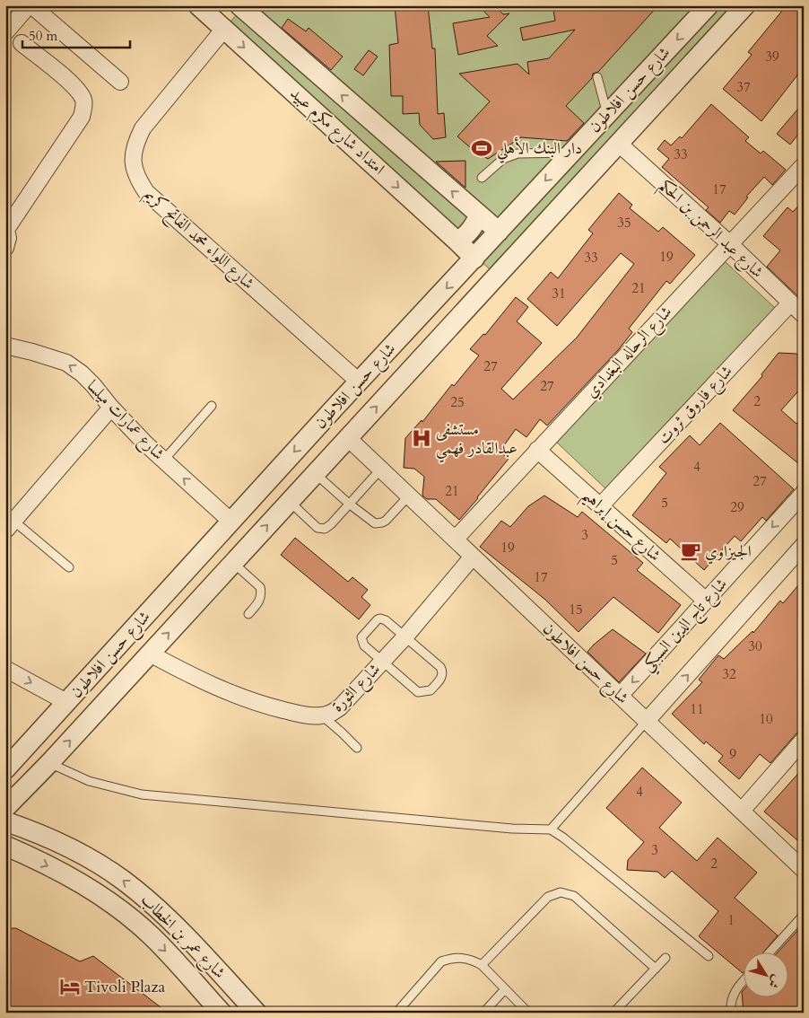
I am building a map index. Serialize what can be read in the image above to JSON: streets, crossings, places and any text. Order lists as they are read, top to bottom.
{
  "streets": {
    "street": [
      "شارع حسن افلاطون",
      "امتداد شارع مكرم عبيد",
      "شارع عبد الرحمن بن الحكم",
      "شارع اللواء محمد الفاتح كريم",
      "شارع الرحاله البغدادي",
      "شارع فاروق ثروت",
      "شارع عمارات ميلسا",
      "شارع حسن إبراهيم",
      "شارع تاج الدين السبكي",
      "شارع الثورة",
      "شارع عمر بن الخطاب"
    ]
  },
  "crossings": [
    ["شارع حسن افلاطون", "امتداد شارع مكرم عبيد"],
    ["شارع حسن افلاطون", "شارع عبد الرحمن بن الحكم"],
    ["شارع حسن افلاطون", "شارع اللواء محمد الفاتح كريم"],
    ["شارع حسن افلاطون", "شارع الرحاله البغدادي"],
    ["شارع حسن افلاطون", "شارع عمارات ميلسا"],
    ["شارع حسن افلاطون", "شارع تاج الدين السبكي"],
    ["شارع حسن افلاطون", "شارع الثورة"],
    ["امتداد شارع مكرم عبيد", "شارع اللواء محمد الفاتح كريم"],
    ["شارع عبد الرحمن بن الحكم", "شارع الرحاله البغدادي"],
    ["شارع عبد الرحمن بن الحكم", "شارع فاروق ثروت"],
    ["شارع الرحاله البغدادي", "شارع حسن إبراهيم"],
    ["شارع فاروق ثروت", "شارع حسن إبراهيم"],
    ["شارع حسن إبراهيم", "شارع تاج الدين السبكي"]
  ],
  "one_way": ["شارع عمارات ميلسا"],
  "places": {
    "sports": ["دار البنك الأهلي"],
    "hospital": ["مستشفى عبدالقادر فهمي"],
    "cafe": ["الجيزاوي"],
    "hotel": ["Tivoli Plaza"]
  },
  "house_numbers": [
    "39",
    "37",
    "33",
    "17",
    "35",
    "19",
    "33",
    "21",
    "31",
    "27",
    "27",
    "2",
    "25",
    "4",
    "27",
    "21",
    "5",
    "29",
    "3",
    "19",
    "5",
    "17",
    "15",
    "30",
    "32",
    "11",
    "10",
    "9",
    "4",
    "3",
    "2",
    "1"
  ],
  "scale_bar": "50 m",
  "north": "bottom right"
}
